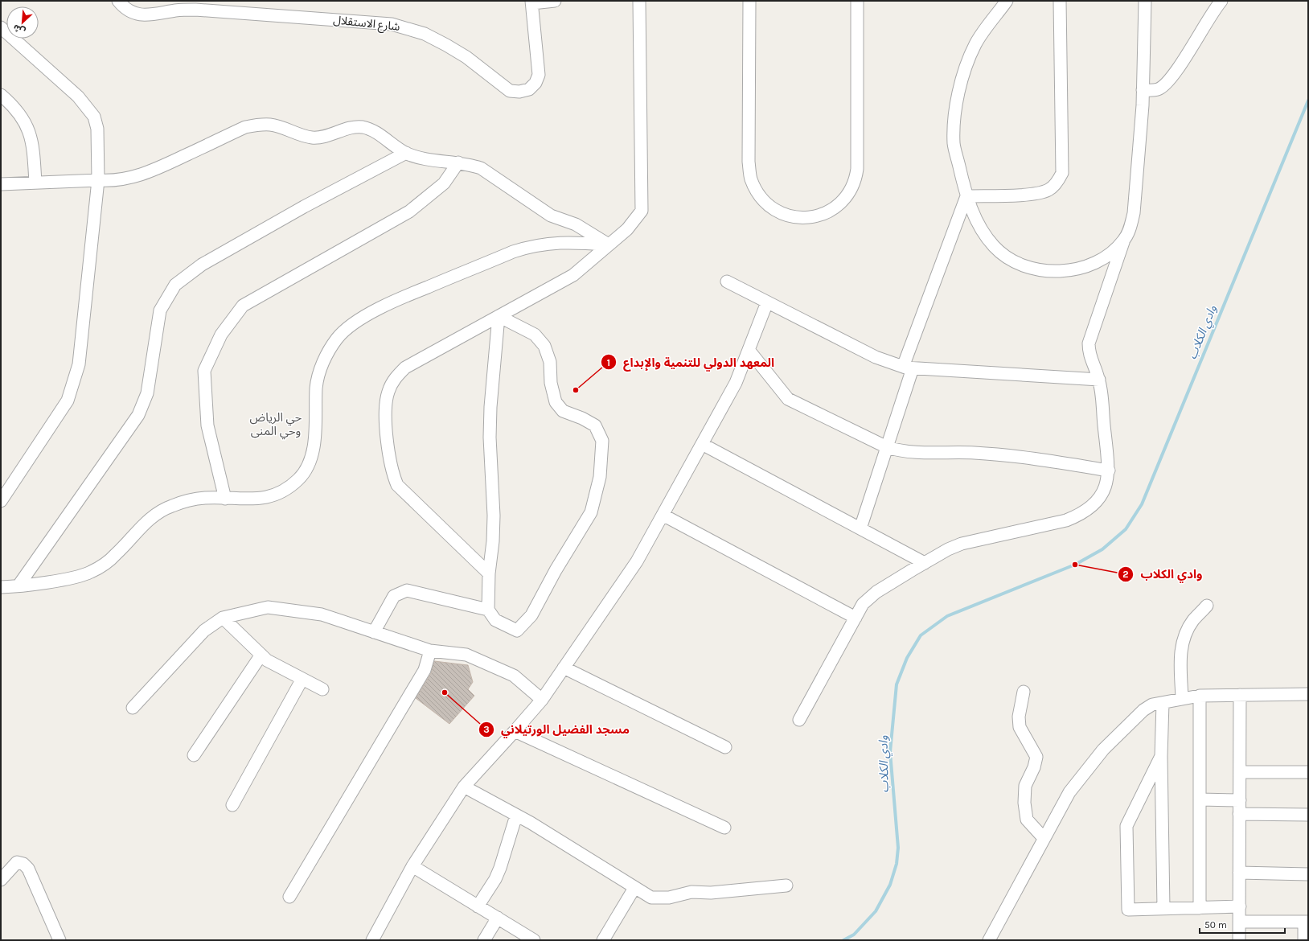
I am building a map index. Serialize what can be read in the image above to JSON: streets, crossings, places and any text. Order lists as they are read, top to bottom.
{
  "streets": {
    "street": ["شارع الاستقلال"]
  },
  "districts": ["حي الرياض وحي المنى"],
  "water": ["وادي الكلاب"],
  "places": ["المعهد الدولي للتنمية والإبداع", "وادي الكلاب", "مسجد الفضيل الورتيلاني"],
  "scale_bar": "50 m",
  "north": "bottom left"
}
